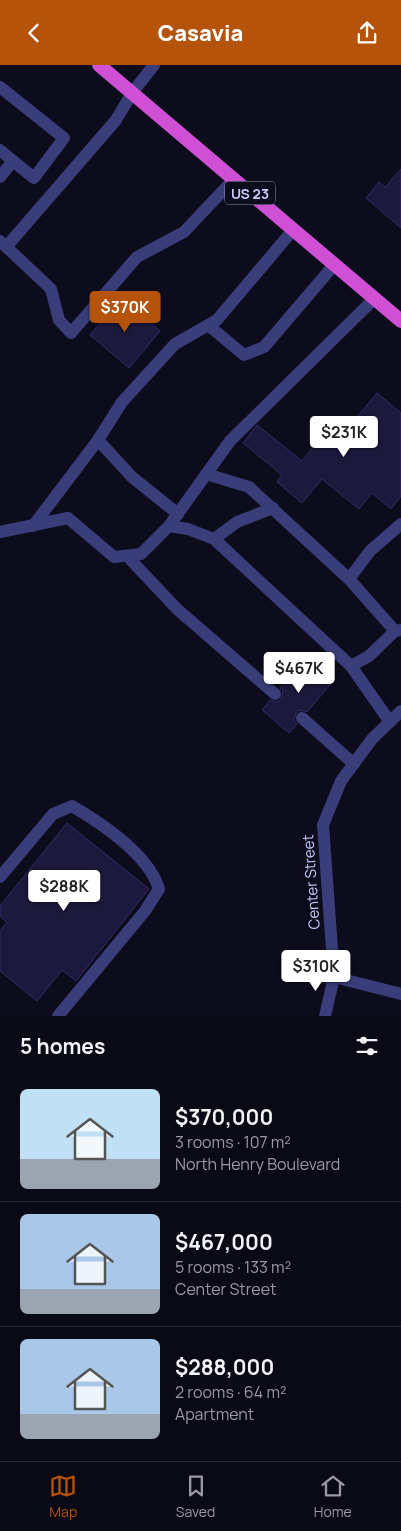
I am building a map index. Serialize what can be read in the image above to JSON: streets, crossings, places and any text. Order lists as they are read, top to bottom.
{
  "streets": {
    "highway": ["US 23"],
    "street": ["Center Street"]
  },
  "page": {
    "header": "Casavia",
    "price": [
      "$370K",
      "$231K",
      "$467K",
      "$288K",
      "$310K"
    ],
    "heading": "5 homes",
    "list": [
      {
        "name": "$370,000",
        "note": "3 rooms · 107 m² · North Henry Boulevard"
      },
      {
        "name": "$467,000",
        "note": "5 rooms · 133 m² · Center Street"
      },
      {
        "name": "$288,000",
        "note": "2 rooms · 64 m² · Apartment"
      }
    ],
    "tabs": ["Map", "Saved", "Home"]
  }
}
